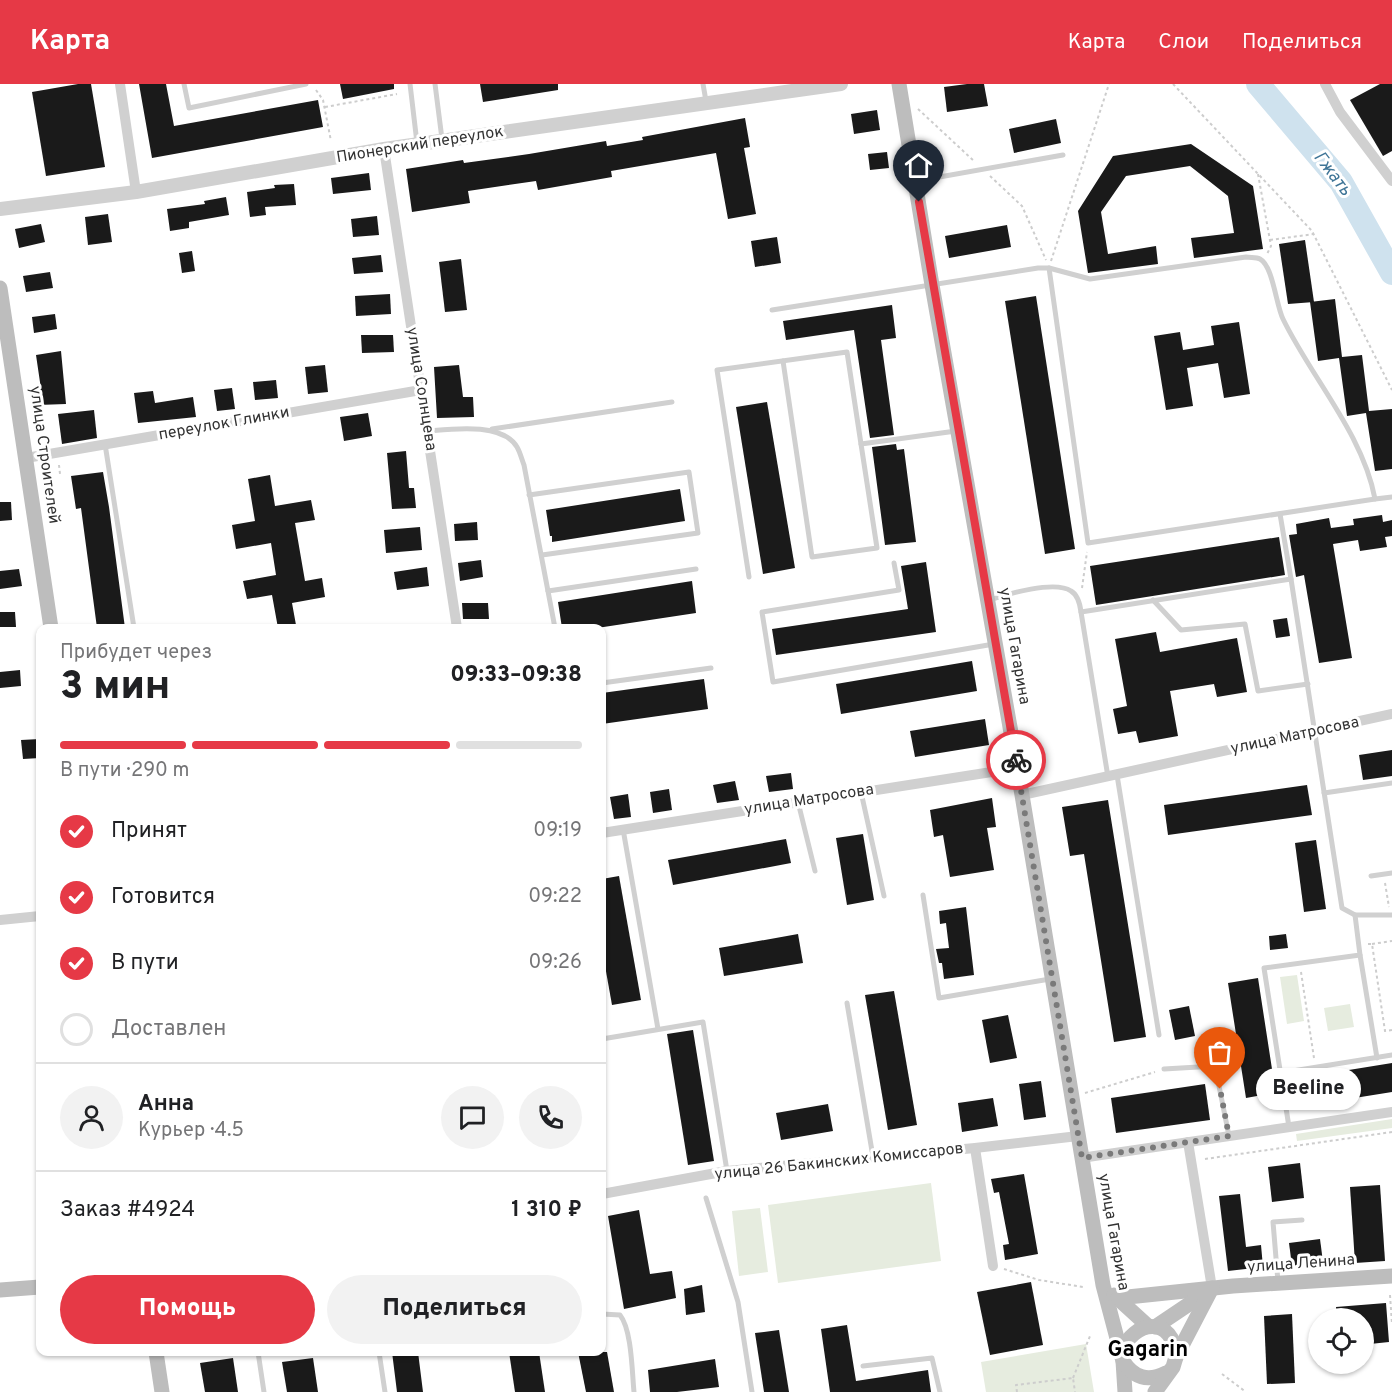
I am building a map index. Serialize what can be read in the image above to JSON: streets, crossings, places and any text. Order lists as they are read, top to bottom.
{
  "streets": {
    "main road": ["улица Строителей", "улица Гагарина", "улица Ленина"],
    "street": [
      "Пионерский переулок",
      "улица Солнцева",
      "переулок Глинки",
      "улица Матросова",
      "улица 26 Бакинских Комиссаров"
    ]
  },
  "crossings": [
    ["Пионерский переулок", "улица Солнцева"],
    ["улица Солнцева", "переулок Глинки"],
    ["переулок Глинки", "улица Строителей"],
    ["улица Гагарина", "улица Матросова"],
    ["улица Гагарина", "улица 26 Бакинских Комиссаров"]
  ],
  "districts": ["Gagarin"],
  "water": ["Гжать"],
  "places": ["Beeline"],
  "page": {
    "header": "Карта",
    "nav": ["Карта", "Слои", "Поделиться"],
    "heading": ["3 мин", "Прибудет через", "09:33–09:38"],
    "panel": [
      "Анна",
      "Курьер · 4.5",
      "Заказ #4924",
      "1 310 ₽"
    ],
    "bar": "В пути · 290 m",
    "list": [
      ["Принят", "09:19"],
      ["Готовится", "09:22"],
      ["В пути", "09:26"],
      "Доставлен"
    ],
    "bubble": "Beeline",
    "buttons": ["Помощь", "Поделиться"]
  }
}
